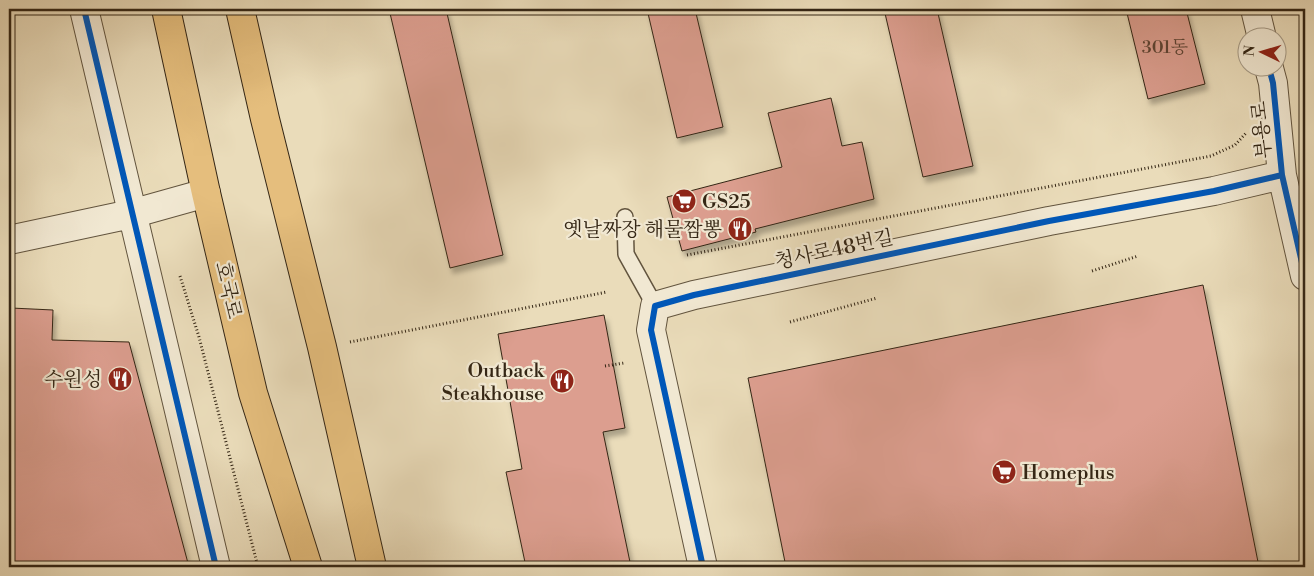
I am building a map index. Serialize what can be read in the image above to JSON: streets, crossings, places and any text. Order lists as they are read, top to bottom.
{
  "streets": {
    "main road": ["호국로"],
    "street": ["부용로", "청사로48번길"]
  },
  "crossings": [
    ["부용로", "청사로48번길"]
  ],
  "places": {
    "supermarket": ["GS25", "Homeplus"],
    "restaurant": ["옛날짜장 해물짬뽕", "수원성", "Outback Steakhouse"]
  },
  "house_numbers": ["301동"],
  "north": "left"
}
